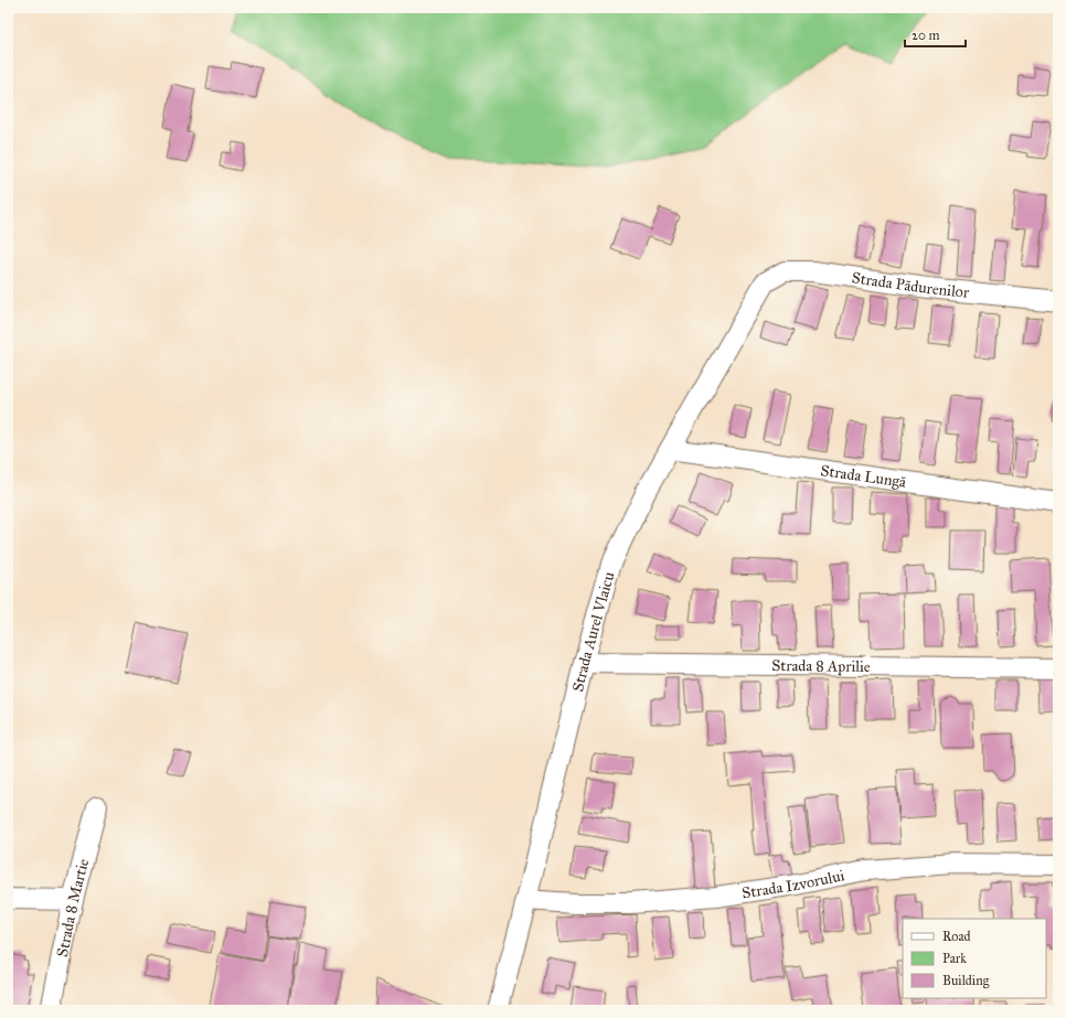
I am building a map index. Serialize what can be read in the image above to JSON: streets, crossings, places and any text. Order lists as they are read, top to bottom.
{
  "streets": {
    "street": [
      "Strada Pădurenilor",
      "Strada Lungă",
      "Strada Aurel Vlaicu",
      "Strada 8 Aprilie",
      "Strada Izvorului",
      "Strada 8 Martie"
    ]
  },
  "crossings": [
    ["Strada Pădurenilor", "Strada Aurel Vlaicu"],
    ["Strada Lungă", "Strada Aurel Vlaicu"],
    ["Strada Aurel Vlaicu", "Strada 8 Aprilie"],
    ["Strada Aurel Vlaicu", "Strada Izvorului"]
  ],
  "legend": ["Road", "Park", "Building"],
  "scale_bar": "20 m"
}
